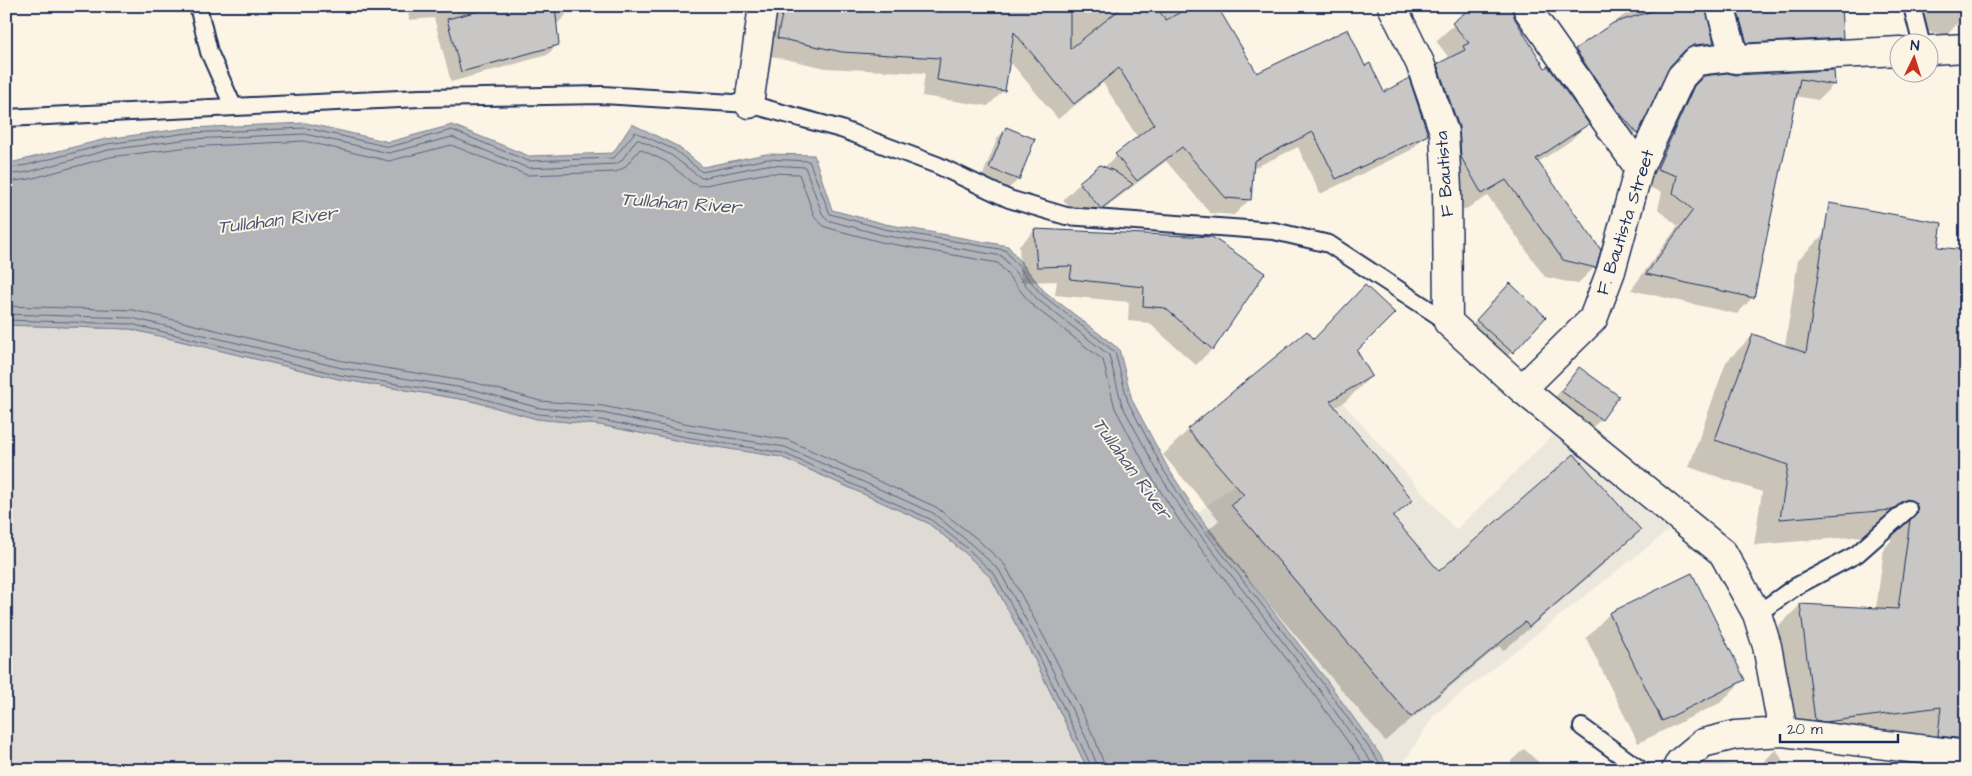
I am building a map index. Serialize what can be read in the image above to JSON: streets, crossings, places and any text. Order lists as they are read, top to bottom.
{
  "streets": {
    "street": ["F Bautista", "F. Bautista Street"]
  },
  "water": ["Tullahan River"],
  "scale_bar": "20 m",
  "north": "top"
}
